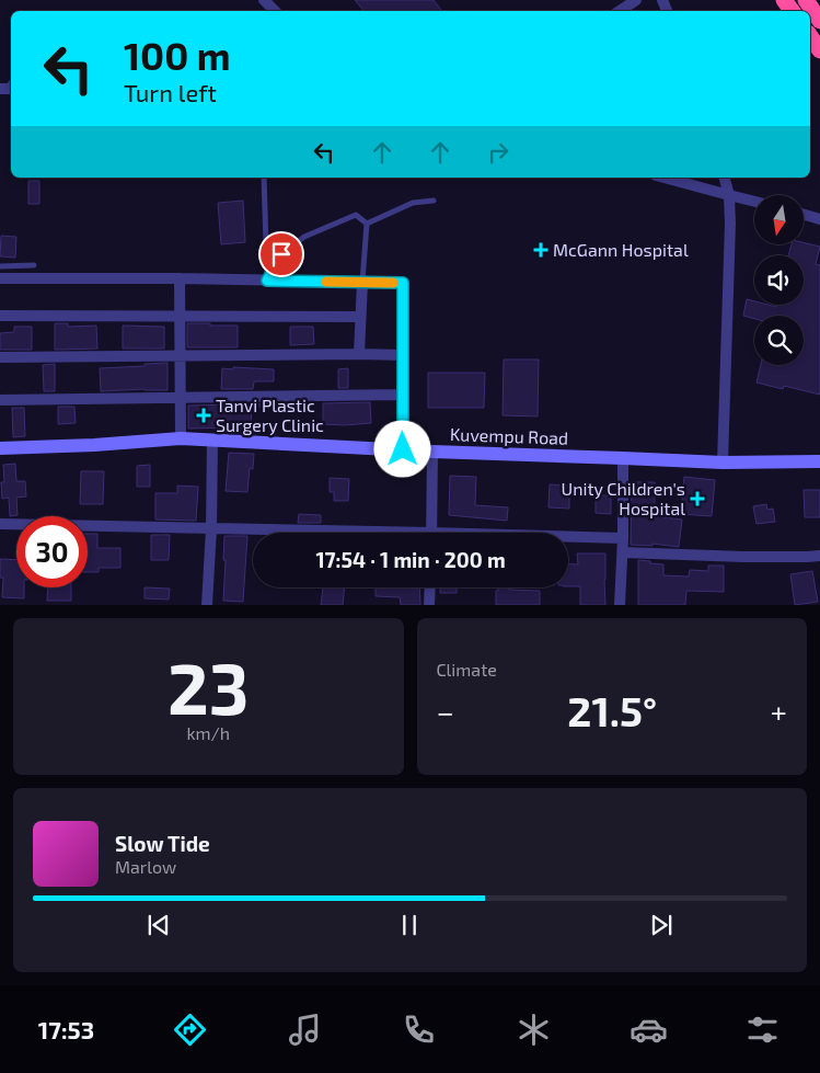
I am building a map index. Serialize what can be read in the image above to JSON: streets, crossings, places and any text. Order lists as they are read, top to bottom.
{
  "streets": {
    "main road": ["Kuvempu Road"]
  },
  "places": {
    "health": ["McGann Hospital", "Tanvi Plastic Surgery Clinic", "Unity Children's Hospital"]
  },
  "north": "bottom",
  "page": {
    "turn": ["100 m", "Turn left"],
    "limit": "30",
    "trip": "17:54 · 1 min · 200 m",
    "tile": [
      ["23", "km/h"],
      "Climate"
    ],
    "heat": ["−", "21.5°", "+"],
    "song": ["Slow Tide", "Marlow"],
    "tabs": "17:53"
  }
}
